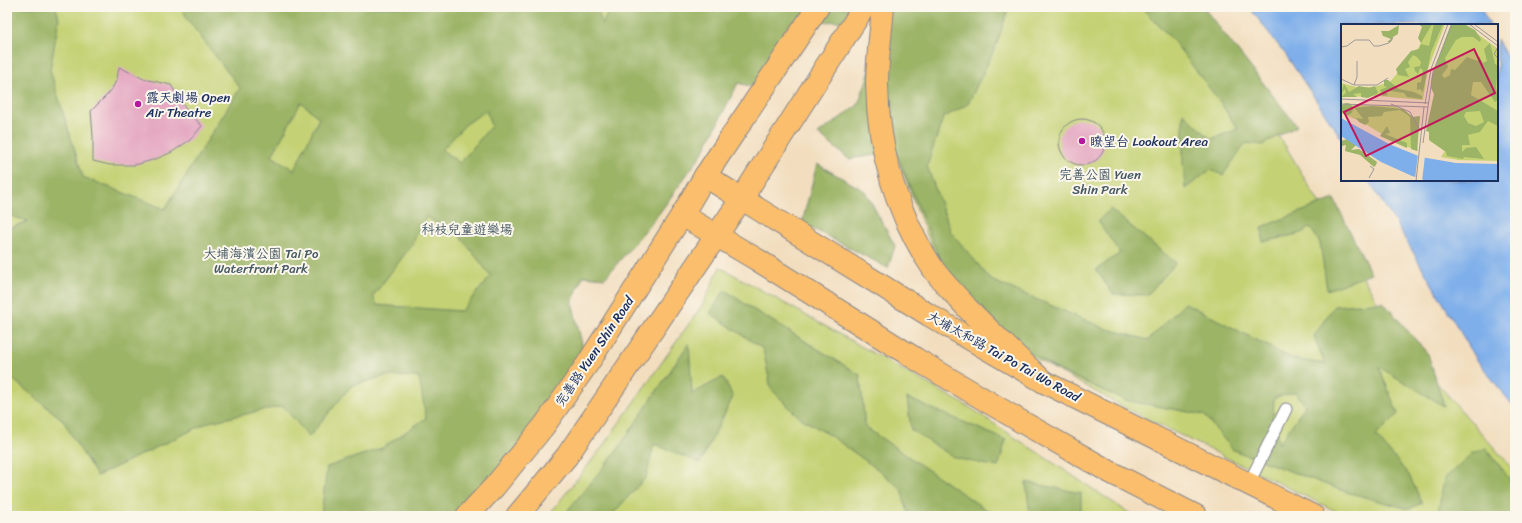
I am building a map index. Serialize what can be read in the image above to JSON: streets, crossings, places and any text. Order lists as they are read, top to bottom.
{
  "streets": {
    "main road": ["完善路 Yuen Shin Road", "大埔太和路 Tai Po Tai Wo Road"]
  },
  "crossings": [
    ["完善路 Yuen Shin Road", "大埔太和路 Tai Po Tai Wo Road"]
  ],
  "parks": ["完善公園 Yuen Shin Park", "科枝兒童遊樂場", "大埔海濱公園 Tai Po Waterfront Park"],
  "places": ["露天劇場 Open Air Theatre", "瞭望台 Lookout Area"]
}
